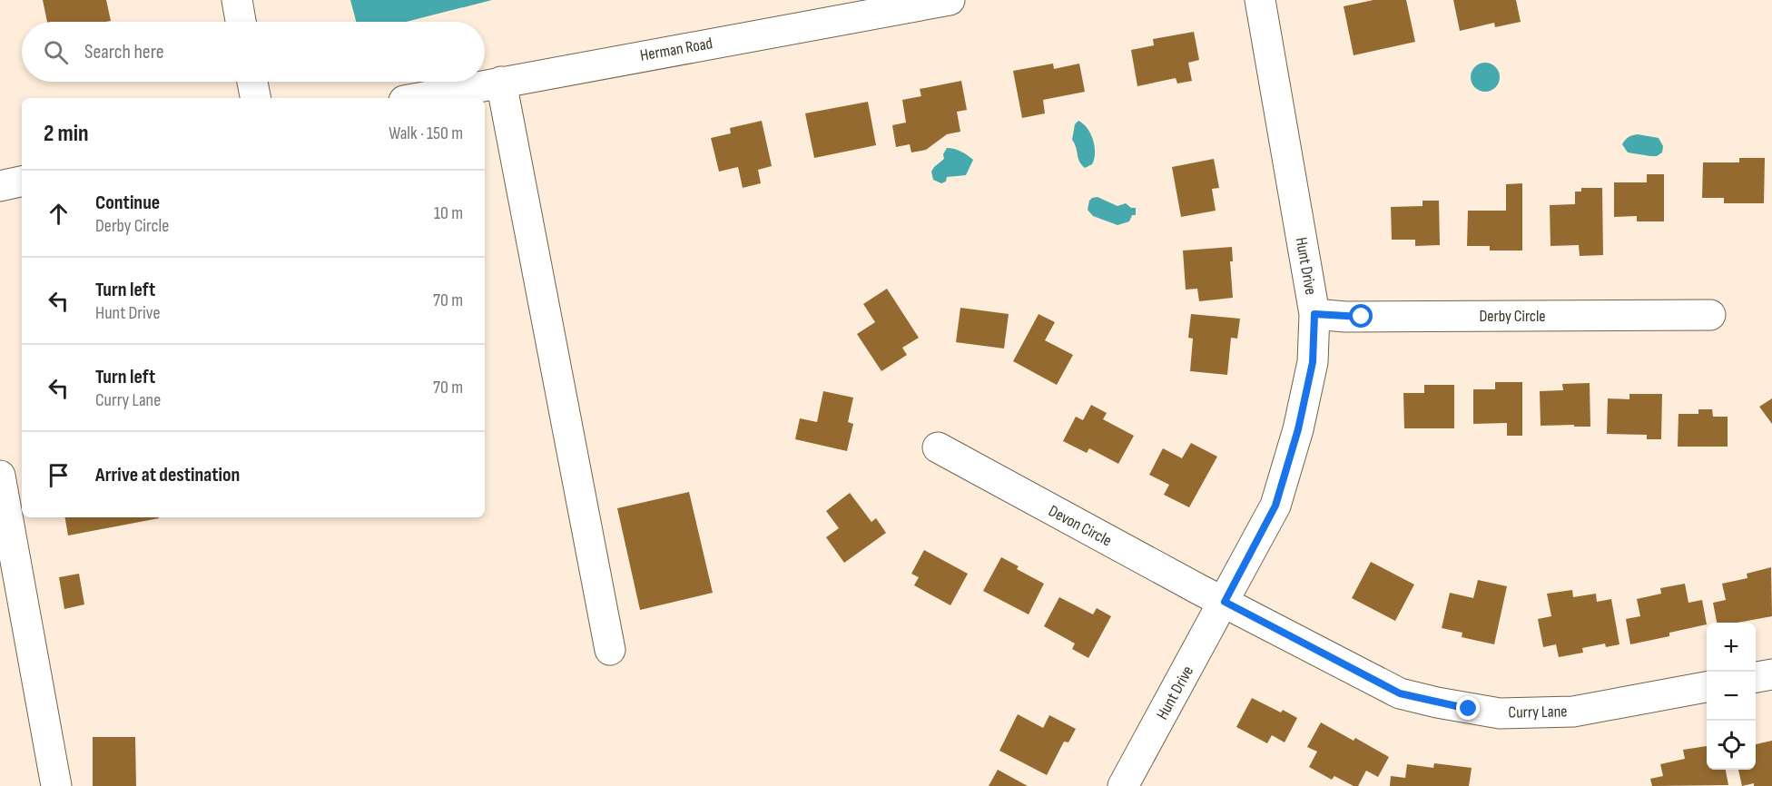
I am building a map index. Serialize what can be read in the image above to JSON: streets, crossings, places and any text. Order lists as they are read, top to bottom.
{
  "streets": {
    "street": [
      "Herman Road",
      "Hunt Drive",
      "Derby Circle",
      "Devon Circle",
      "Curry Lane"
    ]
  },
  "crossings": [
    ["Hunt Drive", "Derby Circle"],
    ["Hunt Drive", "Devon Circle"],
    ["Hunt Drive", "Curry Lane"],
    ["Devon Circle", "Curry Lane"]
  ],
  "page": {
    "search": "Search here",
    "heading": ["2 min", "Walk · 150 m"],
    "list": [
      ["Continue", "Derby Circle", "10 m"],
      ["Turn left", "Hunt Drive", "70 m"],
      ["Turn left", "Curry Lane", "70 m"],
      "Arrive at destination"
    ],
    "map_buttons": ["+", "−"]
  }
}
